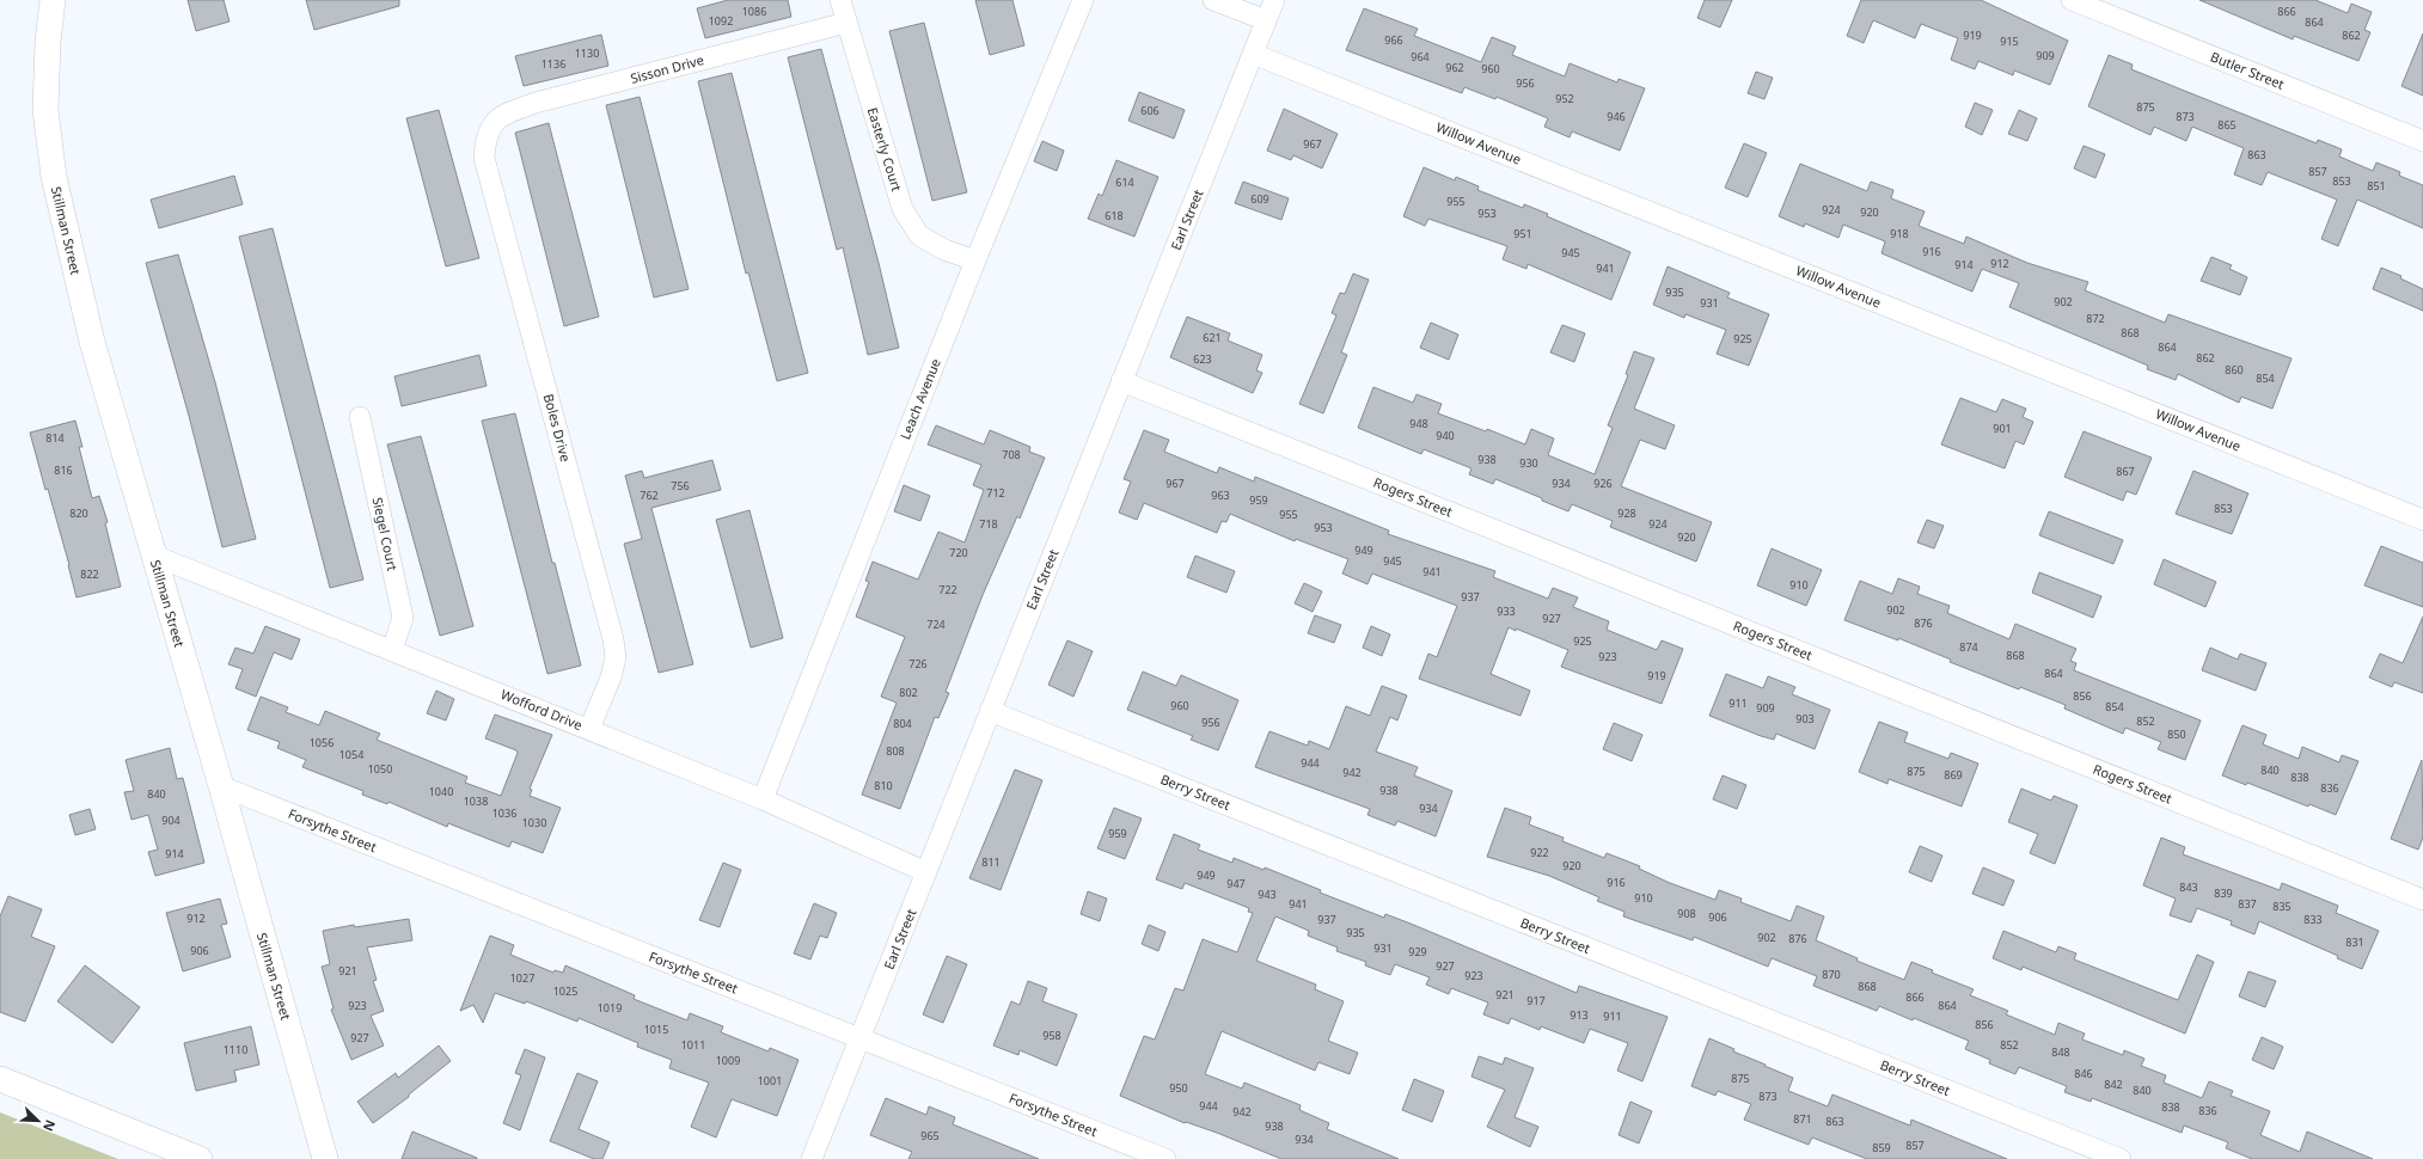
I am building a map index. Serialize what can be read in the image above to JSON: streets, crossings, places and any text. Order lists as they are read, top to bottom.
{
  "streets": {
    "street": [
      "Sisson Drive",
      "Butler Street",
      "Willow Avenue",
      "Easterly Court",
      "Earl Street",
      "Stillman Street",
      "Leach Avenue",
      "Boles Drive",
      "Rogers Street",
      "Siegel Court",
      "Wofford Drive",
      "Berry Street",
      "Forsythe Street"
    ]
  },
  "crossings": [
    ["Sisson Drive", "Easterly Court"],
    ["Sisson Drive", "Boles Drive"],
    ["Willow Avenue", "Earl Street"],
    ["Easterly Court", "Leach Avenue"],
    ["Earl Street", "Rogers Street"],
    ["Earl Street", "Wofford Drive"],
    ["Earl Street", "Berry Street"],
    ["Earl Street", "Forsythe Street"],
    ["Stillman Street", "Wofford Drive"],
    ["Stillman Street", "Forsythe Street"],
    ["Leach Avenue", "Wofford Drive"],
    ["Boles Drive", "Wofford Drive"],
    ["Siegel Court", "Wofford Drive"]
  ],
  "house_numbers": [
    "1086",
    "866",
    "1092",
    "864",
    "919",
    "862",
    "966",
    "915",
    "1130",
    "909",
    "964",
    "1136",
    "962",
    "960",
    "956",
    "952",
    "875",
    "606",
    "946",
    "873",
    "865",
    "967",
    "863",
    "857",
    "853",
    "614",
    "851",
    "609",
    "955",
    "924",
    "920",
    "953",
    "618",
    "951",
    "918",
    "916",
    "945",
    "912",
    "914",
    "941",
    "935",
    "902",
    "931",
    "872",
    "868",
    "621",
    "925",
    "864",
    "862",
    "623",
    "860",
    "854",
    "948",
    "901",
    "940",
    "814",
    "708",
    "938",
    "930",
    "816",
    "867",
    "967",
    "934",
    "926",
    "756",
    "712",
    "762",
    "963",
    "959",
    "853",
    "820",
    "928",
    "955",
    "718",
    "924",
    "953",
    "920",
    "949",
    "720",
    "945",
    "941",
    "822",
    "910",
    "722",
    "937",
    "902",
    "933",
    "927",
    "876",
    "724",
    "925",
    "874",
    "868",
    "923",
    "726",
    "864",
    "919",
    "802",
    "856",
    "911",
    "960",
    "854",
    "909",
    "903",
    "852",
    "956",
    "804",
    "850",
    "1056",
    "808",
    "1054",
    "944",
    "1050",
    "840",
    "875",
    "942",
    "869",
    "838",
    "810",
    "836",
    "938",
    "1040",
    "840",
    "1038",
    "934",
    "1036",
    "904",
    "1030",
    "959",
    "922",
    "914",
    "811",
    "920",
    "949",
    "916",
    "947",
    "843",
    "839",
    "943",
    "910",
    "941",
    "837",
    "835",
    "908",
    "906",
    "912",
    "937",
    "833",
    "935",
    "902",
    "876",
    "831",
    "931",
    "906",
    "929",
    "927",
    "921",
    "870",
    "923",
    "1027",
    "868",
    "1025",
    "921",
    "866",
    "917",
    "923",
    "864",
    "1019",
    "913",
    "911",
    "856",
    "1015",
    "958",
    "927",
    "1011",
    "852",
    "1110",
    "848",
    "1009",
    "846",
    "875",
    "1001",
    "842",
    "950",
    "840",
    "873",
    "944",
    "838",
    "836",
    "942",
    "871",
    "863",
    "938",
    "965",
    "934",
    "857",
    "859"
  ],
  "north": "bottom right"
}
